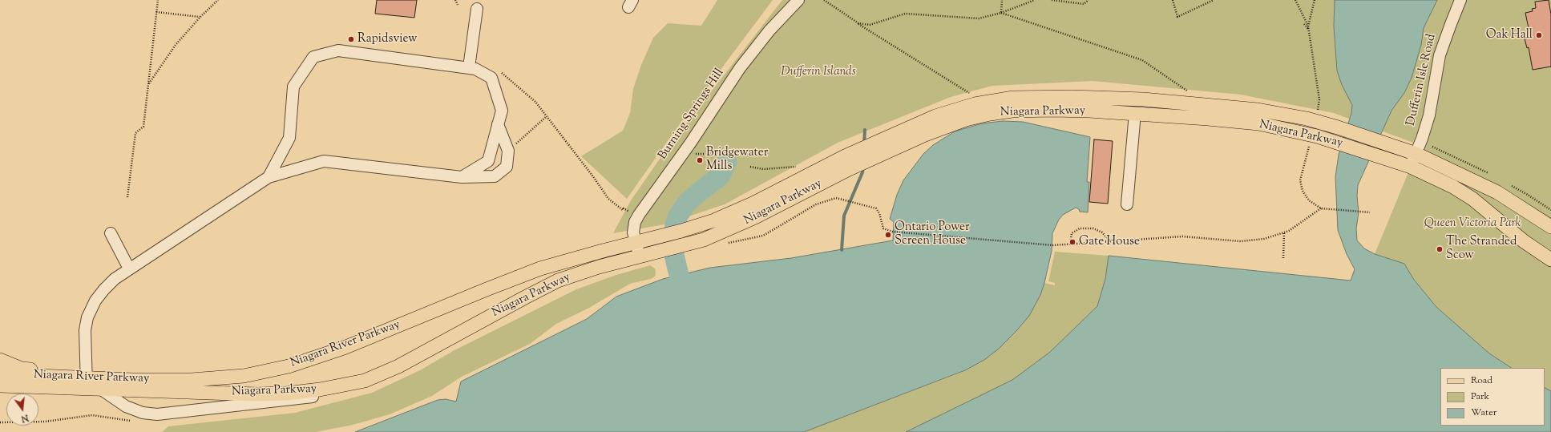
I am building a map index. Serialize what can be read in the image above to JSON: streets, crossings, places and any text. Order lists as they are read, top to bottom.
{
  "streets": {
    "main road": ["Niagara Parkway", "Niagara River Parkway"],
    "street": ["Dufferin Isle Road", "Burning Springs Hill"]
  },
  "crossings": [
    ["Dufferin Isle Road", "Niagara Parkway"],
    ["Niagara Parkway", "Burning Springs Hill"],
    ["Niagara Parkway", "Niagara River Parkway"],
    ["Burning Springs Hill", "Niagara River Parkway"]
  ],
  "parks": ["Dufferin Islands", "Queen Victoria Park"],
  "places": [
    "Oak Hall",
    "Rapidsview",
    "Bridgewater Mills",
    "Ontario Power Screen House",
    "Gate House",
    "The Stranded Scow"
  ],
  "legend": ["Road", "Park", "Water"],
  "north": "bottom"
}
